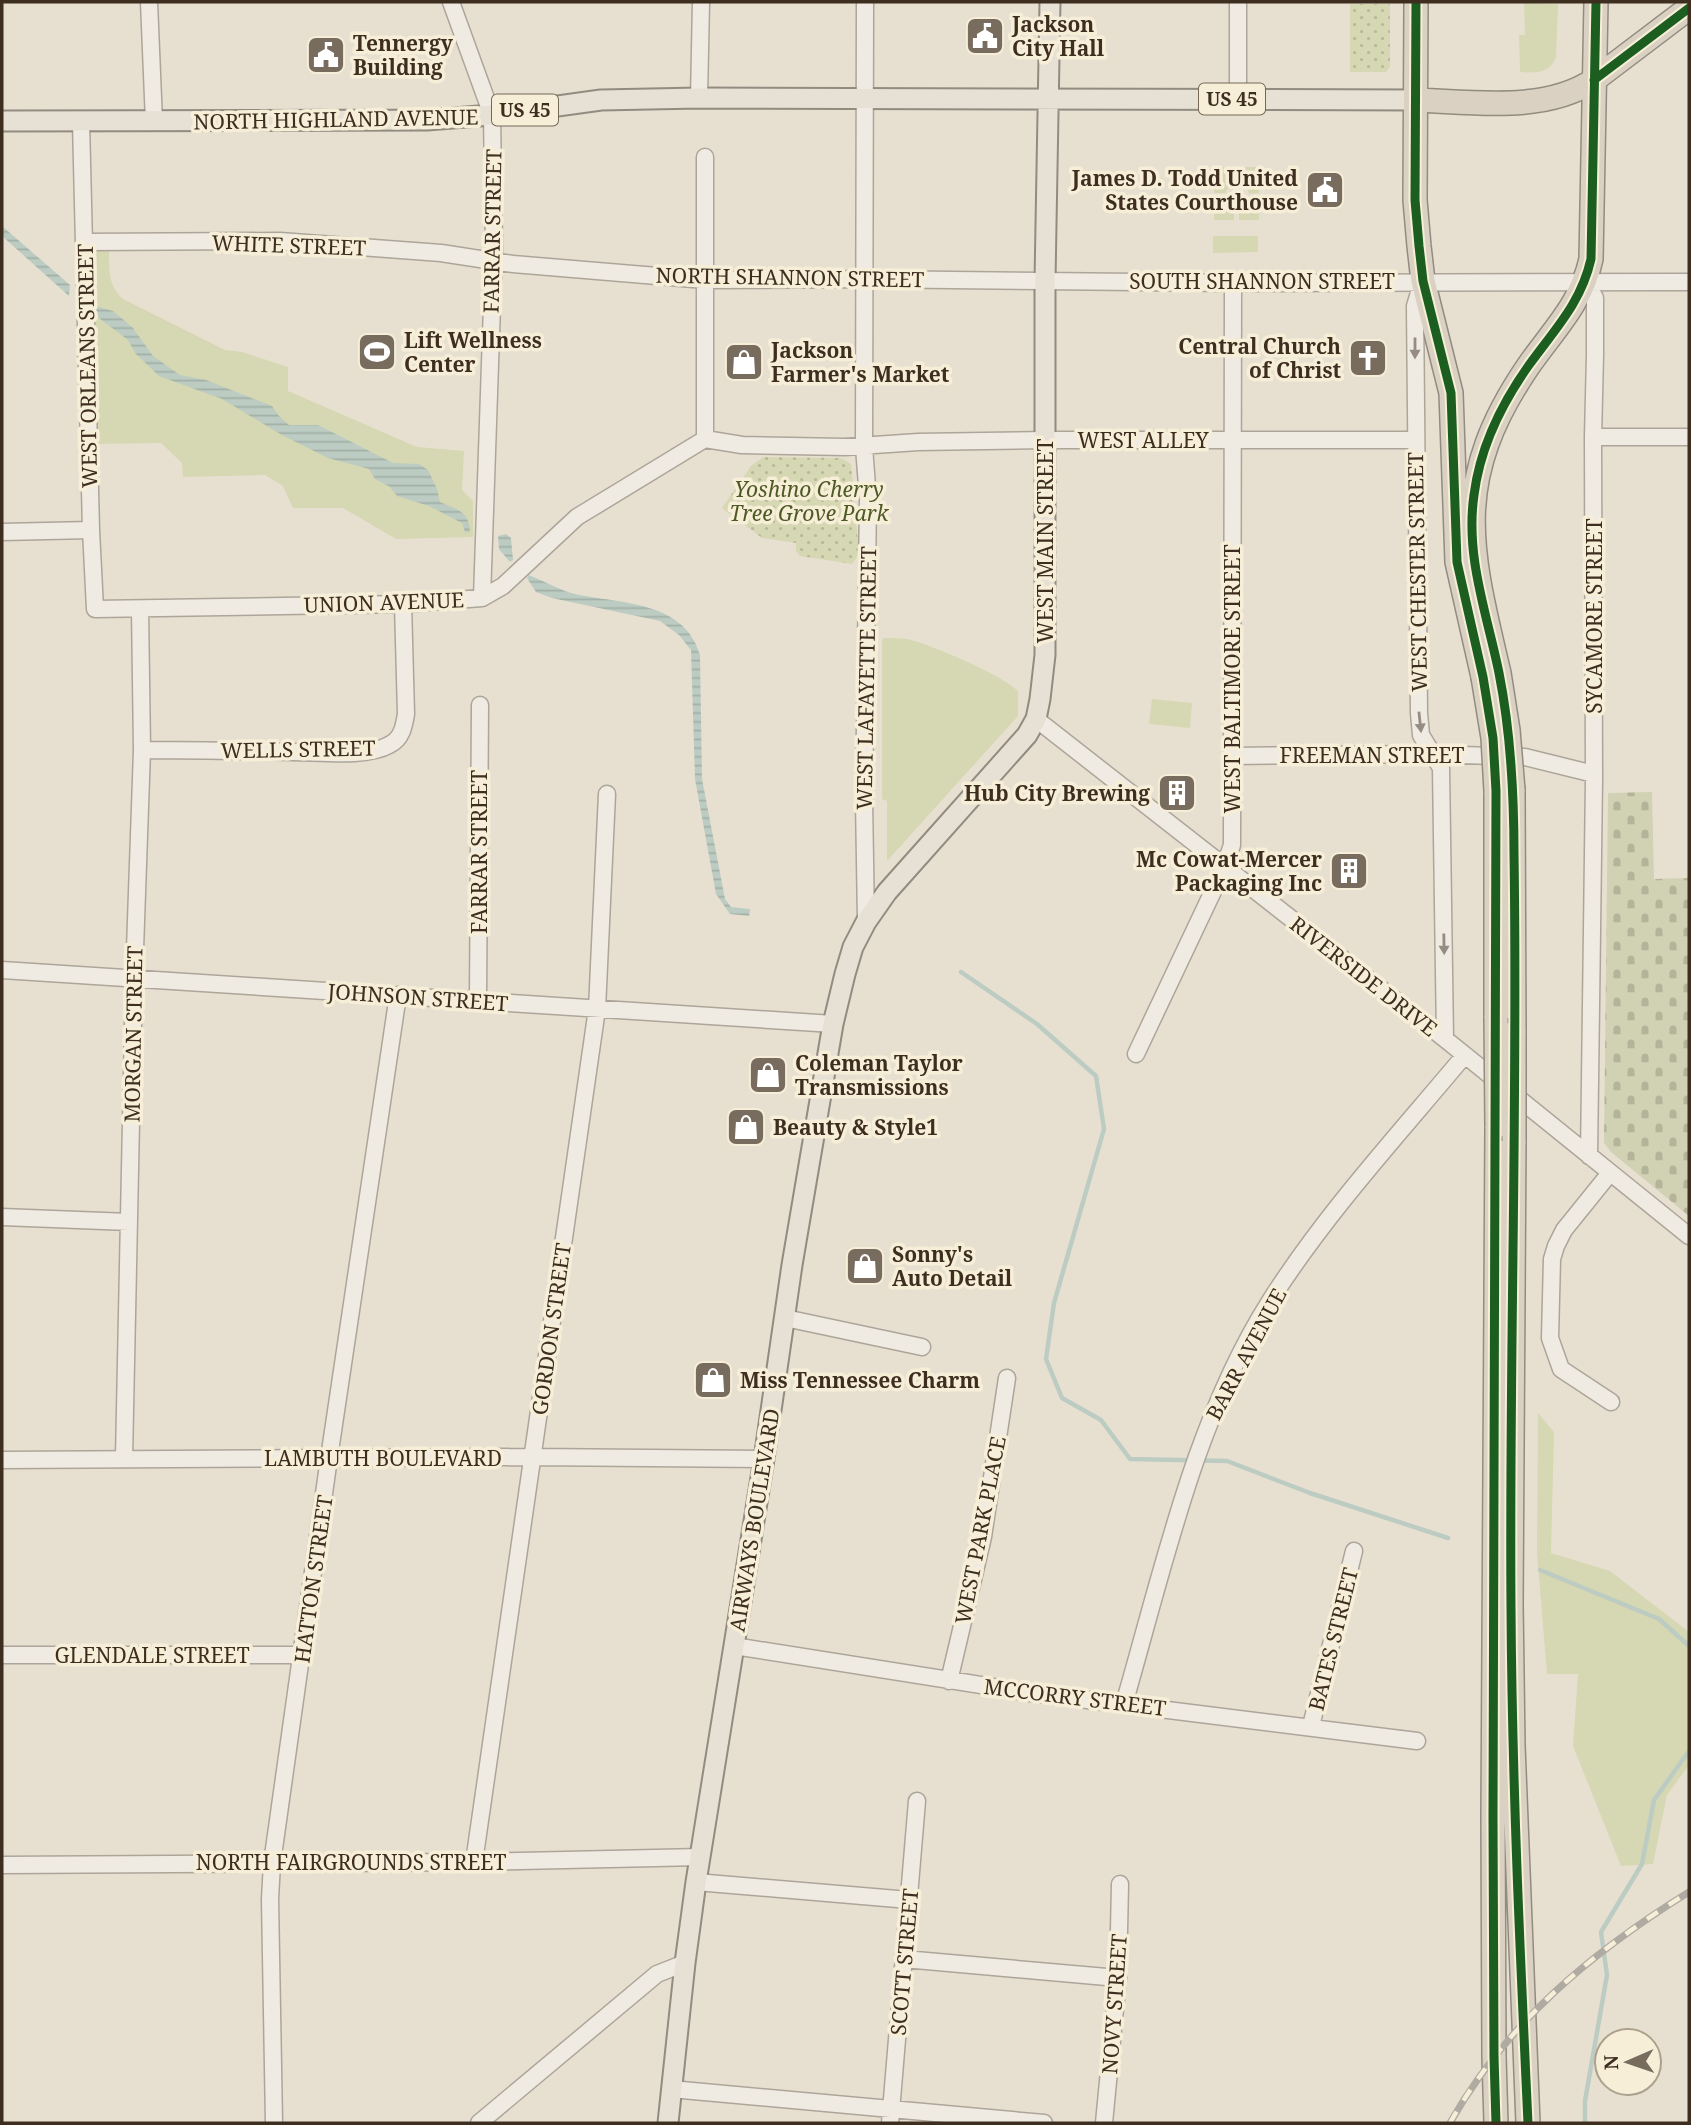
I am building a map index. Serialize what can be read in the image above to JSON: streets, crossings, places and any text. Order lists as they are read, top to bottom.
{
  "streets": {
    "highway": ["US 45", "WEST CHESTER STREET", "SYCAMORE STREET"],
    "main road": ["NORTH HIGHLAND AVENUE", "WEST MAIN STREET", "AIRWAYS BOULEVARD"],
    "street": [
      "FARRAR STREET",
      "WHITE STREET",
      "NORTH SHANNON STREET",
      "SOUTH SHANNON STREET",
      "WEST ORLEANS STREET",
      "WEST ALLEY",
      "UNION AVENUE",
      "WEST LAFAYETTE STREET",
      "WEST BALTIMORE STREET",
      "WELLS STREET",
      "FREEMAN STREET",
      "RIVERSIDE DRIVE",
      "JOHNSON STREET",
      "MORGAN STREET",
      "GORDON STREET",
      "BARR AVENUE",
      "LAMBUTH BOULEVARD",
      "WEST PARK PLACE",
      "HATTON STREET",
      "BATES STREET",
      "GLENDALE STREET",
      "MCCORRY STREET",
      "NORTH FAIRGROUNDS STREET",
      "SCOTT STREET",
      "NOVY STREET"
    ]
  },
  "crossings": [
    ["US 45", "NORTH HIGHLAND AVENUE"],
    ["US 45", "WEST MAIN STREET"],
    ["US 45", "WEST CHESTER STREET"],
    ["US 45", "SYCAMORE STREET"],
    ["NORTH HIGHLAND AVENUE", "FARRAR STREET"],
    ["NORTH HIGHLAND AVENUE", "WEST ORLEANS STREET"],
    ["NORTH HIGHLAND AVENUE", "WEST MAIN STREET"],
    ["NORTH HIGHLAND AVENUE", "WEST LAFAYETTE STREET"],
    ["FARRAR STREET", "WHITE STREET"],
    ["FARRAR STREET", "NORTH SHANNON STREET"],
    ["FARRAR STREET", "UNION AVENUE"],
    ["FARRAR STREET", "JOHNSON STREET"],
    ["WHITE STREET", "NORTH SHANNON STREET"],
    ["WHITE STREET", "WEST ORLEANS STREET"],
    ["NORTH SHANNON STREET", "SOUTH SHANNON STREET"],
    ["NORTH SHANNON STREET", "WEST MAIN STREET"],
    ["NORTH SHANNON STREET", "WEST LAFAYETTE STREET"],
    ["SOUTH SHANNON STREET", "WEST MAIN STREET"],
    ["SOUTH SHANNON STREET", "WEST CHESTER STREET"],
    ["SOUTH SHANNON STREET", "SYCAMORE STREET"],
    ["SOUTH SHANNON STREET", "WEST BALTIMORE STREET"],
    ["WEST ORLEANS STREET", "UNION AVENUE"],
    ["WEST ALLEY", "WEST MAIN STREET"],
    ["WEST ALLEY", "WEST CHESTER STREET"],
    ["WEST ALLEY", "UNION AVENUE"],
    ["WEST ALLEY", "WEST LAFAYETTE STREET"],
    ["WEST ALLEY", "WEST BALTIMORE STREET"],
    ["WEST MAIN STREET", "WEST LAFAYETTE STREET"],
    ["WEST MAIN STREET", "RIVERSIDE DRIVE"],
    ["WEST MAIN STREET", "AIRWAYS BOULEVARD"],
    ["WEST CHESTER STREET", "FREEMAN STREET"],
    ["WEST CHESTER STREET", "RIVERSIDE DRIVE"],
    ["UNION AVENUE", "WELLS STREET"],
    ["UNION AVENUE", "MORGAN STREET"],
    ["SYCAMORE STREET", "FREEMAN STREET"],
    ["SYCAMORE STREET", "RIVERSIDE DRIVE"],
    ["WEST LAFAYETTE STREET", "AIRWAYS BOULEVARD"],
    ["WEST BALTIMORE STREET", "FREEMAN STREET"],
    ["WEST BALTIMORE STREET", "RIVERSIDE DRIVE"],
    ["WELLS STREET", "MORGAN STREET"],
    ["RIVERSIDE DRIVE", "BARR AVENUE"],
    ["JOHNSON STREET", "MORGAN STREET"],
    ["JOHNSON STREET", "GORDON STREET"],
    ["JOHNSON STREET", "AIRWAYS BOULEVARD"],
    ["JOHNSON STREET", "HATTON STREET"],
    ["MORGAN STREET", "LAMBUTH BOULEVARD"],
    ["GORDON STREET", "LAMBUTH BOULEVARD"],
    ["GORDON STREET", "NORTH FAIRGROUNDS STREET"],
    ["BARR AVENUE", "MCCORRY STREET"],
    ["LAMBUTH BOULEVARD", "AIRWAYS BOULEVARD"],
    ["LAMBUTH BOULEVARD", "HATTON STREET"],
    ["AIRWAYS BOULEVARD", "MCCORRY STREET"],
    ["AIRWAYS BOULEVARD", "NORTH FAIRGROUNDS STREET"],
    ["WEST PARK PLACE", "MCCORRY STREET"],
    ["HATTON STREET", "GLENDALE STREET"],
    ["HATTON STREET", "NORTH FAIRGROUNDS STREET"],
    ["BATES STREET", "MCCORRY STREET"]
  ],
  "parks": ["Yoshino Cherry Tree Grove Park"],
  "places": {
    "public building": ["Jackson City Hall", "Tennergy Building", "James D. Todd United States Courthouse"],
    "sports": ["Lift Wellness Center"],
    "church": ["Central Church of Christ"],
    "shop": [
      "Jackson Farmer's Market",
      "Coleman Taylor Transmissions",
      "Beauty & Style1",
      "Sonny's Auto Detail",
      "Miss Tennessee Charm"
    ],
    "building": ["Hub City Brewing", "Mc Cowat-Mercer Packaging Inc"]
  },
  "north": "left"
}
